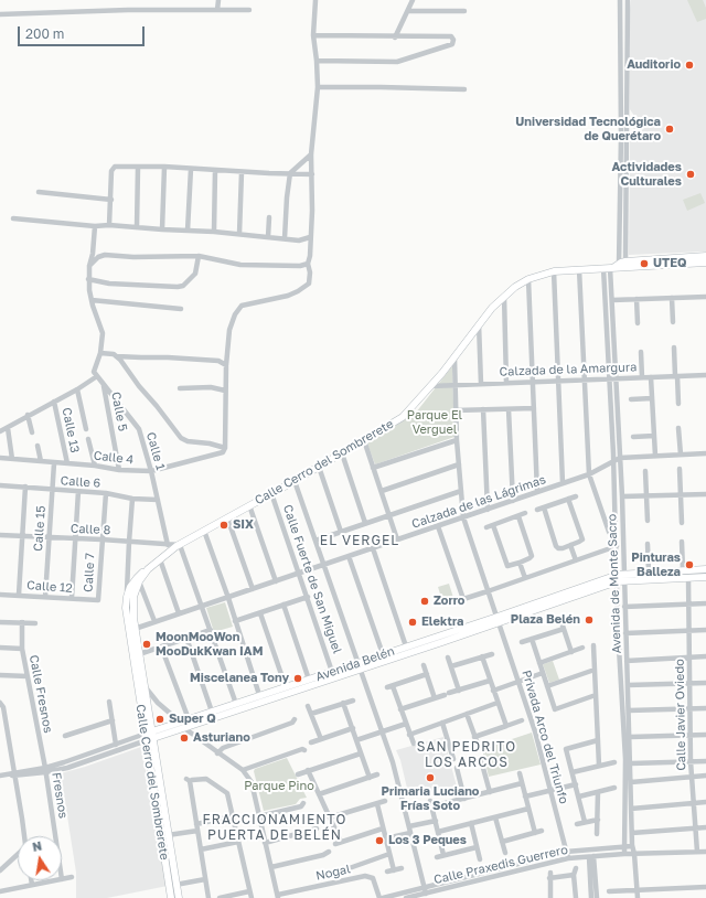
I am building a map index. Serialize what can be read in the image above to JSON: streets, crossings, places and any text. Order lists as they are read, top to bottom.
{
  "streets": {
    "main road": ["Calle Cerro del Sombrerete", "Avenida Belén"],
    "street": [
      "Calzada de la Amargura",
      "Calle 5",
      "Calle 13",
      "Calle 1",
      "Calle 4",
      "Calle 6",
      "Calzada de las Lágrimas",
      "Calle 15",
      "Calle 8",
      "Calle 7",
      "Calle Fuerte de San Miguel",
      "Avenida de Monte Sacro",
      "Calle 12",
      "Calle Fresnos",
      "Calle Javier Oviedo",
      "Privada Arco del Triunfo",
      "Fresnos",
      "Calle Praxedis Guerrero",
      "Nogal"
    ]
  },
  "crossings": [
    ["Calzada de la Amargura", "Calle Cerro del Sombrerete"],
    ["Calzada de la Amargura", "Avenida de Monte Sacro"],
    ["Calzada de la Amargura", "Privada Arco del Triunfo"],
    ["Calle 5", "Calle 1"],
    ["Calle 5", "Calle 4"],
    ["Calle 13", "Calle 4"],
    ["Calle 1", "Calle 4"],
    ["Calle 1", "Calle 6"],
    ["Calle 1", "Calle 8"],
    ["Calle 4", "Calle 15"],
    ["Calle Cerro del Sombrerete", "Calzada de las Lágrimas"],
    ["Calle Cerro del Sombrerete", "Calle 8"],
    ["Calle Cerro del Sombrerete", "Calle Fuerte de San Miguel"],
    ["Calle Cerro del Sombrerete", "Avenida de Monte Sacro"],
    ["Calle Cerro del Sombrerete", "Avenida Belén"],
    ["Calle Cerro del Sombrerete", "Privada Arco del Triunfo"],
    ["Calle 6", "Calle 15"],
    ["Calle 6", "Calle 7"],
    ["Calzada de las Lágrimas", "Calle Fuerte de San Miguel"],
    ["Calzada de las Lágrimas", "Avenida de Monte Sacro"],
    ["Calzada de las Lágrimas", "Privada Arco del Triunfo"],
    ["Calle 15", "Calle 8"],
    ["Calle 15", "Calle 12"],
    ["Calle 8", "Calle 7"],
    ["Calle 7", "Calle 12"],
    ["Calle Fuerte de San Miguel", "Avenida Belén"],
    ["Avenida de Monte Sacro", "Avenida Belén"],
    ["Avenida de Monte Sacro", "Calle Praxedis Guerrero"],
    ["Avenida Belén", "Calle Fresnos"],
    ["Avenida Belén", "Calle Javier Oviedo"],
    ["Avenida Belén", "Privada Arco del Triunfo"],
    ["Avenida Belén", "Fresnos"],
    ["Calle Fresnos", "Fresnos"],
    ["Calle Javier Oviedo", "Calle Praxedis Guerrero"],
    ["Privada Arco del Triunfo", "Calle Praxedis Guerrero"]
  ],
  "districts": ["EL VERGEL", "SAN PEDRITO LOS ARCOS", "FRACCIONAMIENTO PUERTA DE BELÉN"],
  "parks": ["Parque El Verguel", "Parque Pino"],
  "places": [
    "Auditorio",
    "Universidad Tecnológica de Querétaro",
    "Actividades Culturales",
    "UTEQ",
    "SIX",
    "Pinturas Balleza",
    "Zorro",
    "Plaza Belén",
    "Elektra",
    "MoonMooWon MooDukKwan IAM",
    "Miscelanea Tony",
    "Super Q",
    "Asturiano",
    "Primaria Luciano Frías Soto",
    "Los 3 Peques"
  ],
  "scale_bar": "200 m",
  "north": "top"
}
